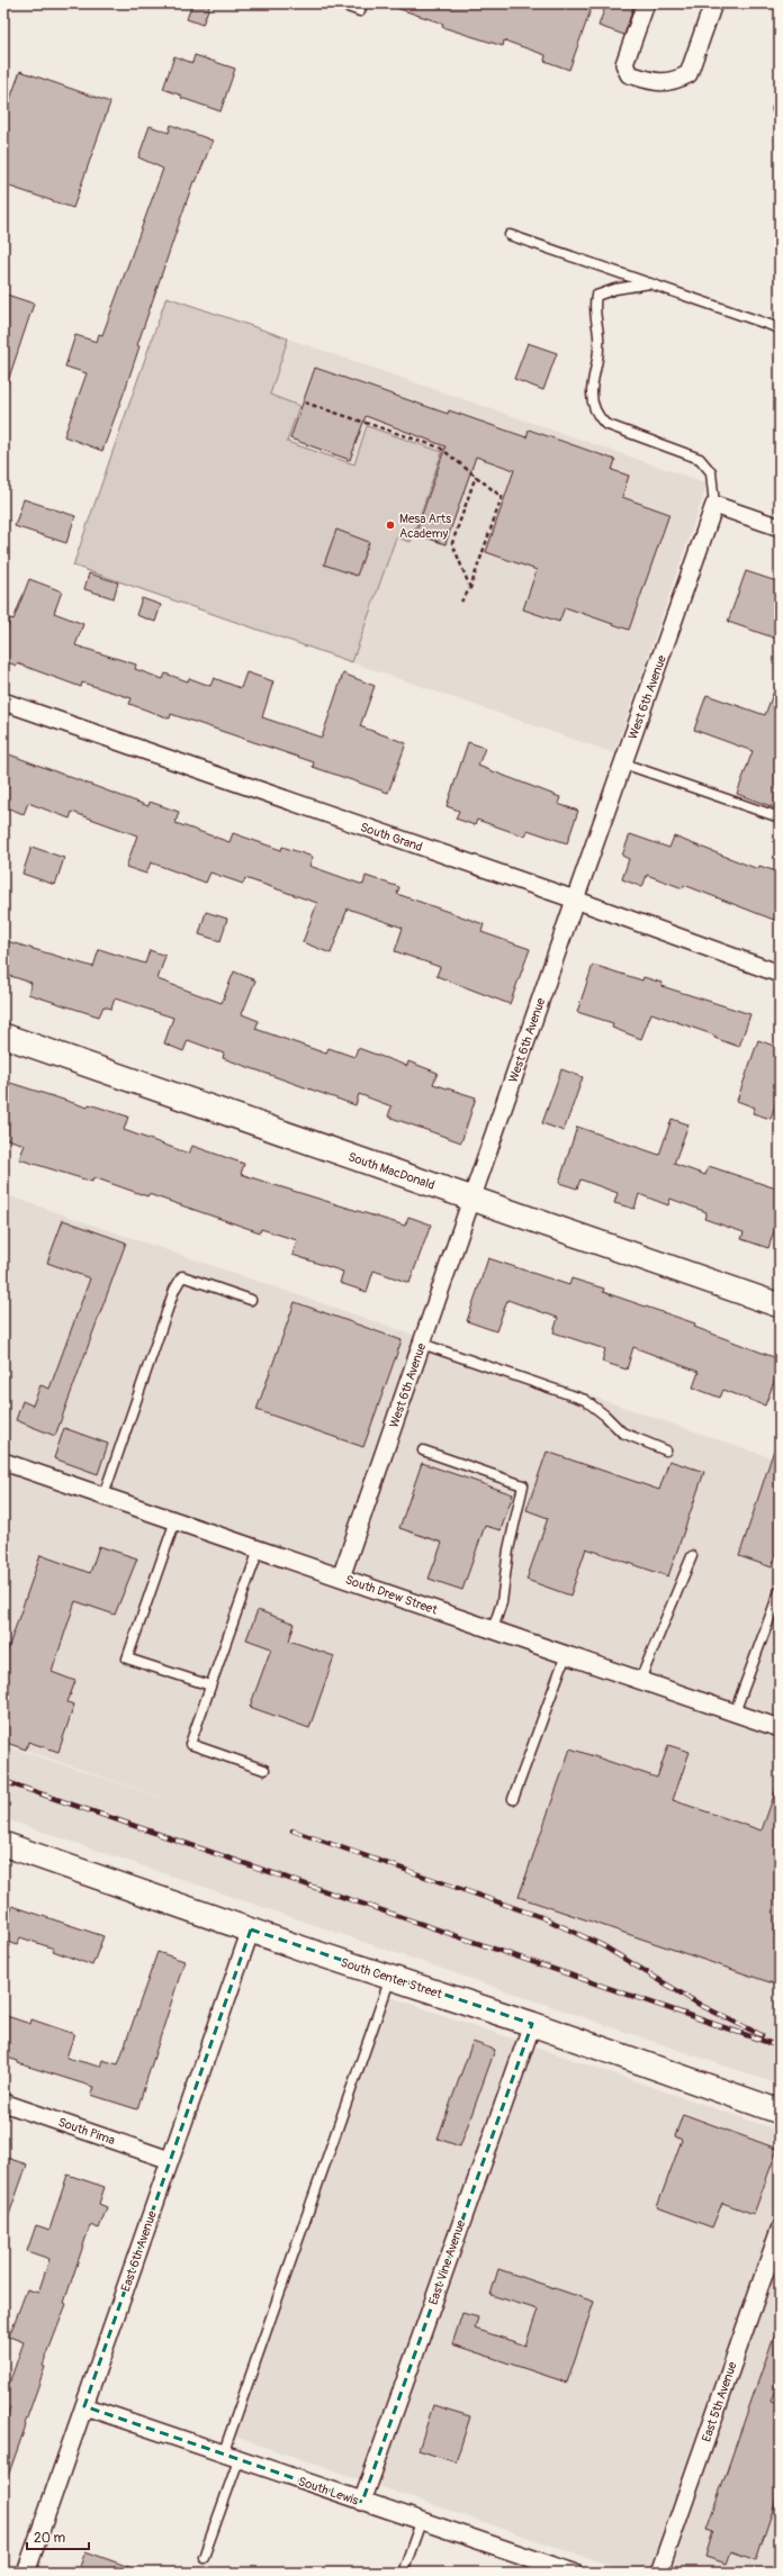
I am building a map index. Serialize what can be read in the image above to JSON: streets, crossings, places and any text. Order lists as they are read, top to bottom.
{
  "streets": {
    "street": [
      "West 6th Avenue",
      "South Grand",
      "South MacDonald",
      "South Drew Street",
      "South Center Street",
      "South Pima",
      "East 6th Avenue",
      "East Vine Avenue",
      "East 5th Avenue",
      "South Lewis"
    ]
  },
  "crossings": [
    ["West 6th Avenue", "South Grand"],
    ["West 6th Avenue", "South MacDonald"],
    ["West 6th Avenue", "South Drew Street"],
    ["South Center Street", "East 6th Avenue"],
    ["South Center Street", "East Vine Avenue"],
    ["South Pima", "East 6th Avenue"],
    ["East 6th Avenue", "South Lewis"],
    ["East Vine Avenue", "South Lewis"]
  ],
  "places": ["Mesa Arts Academy"],
  "scale_bar": "20 m"
}
